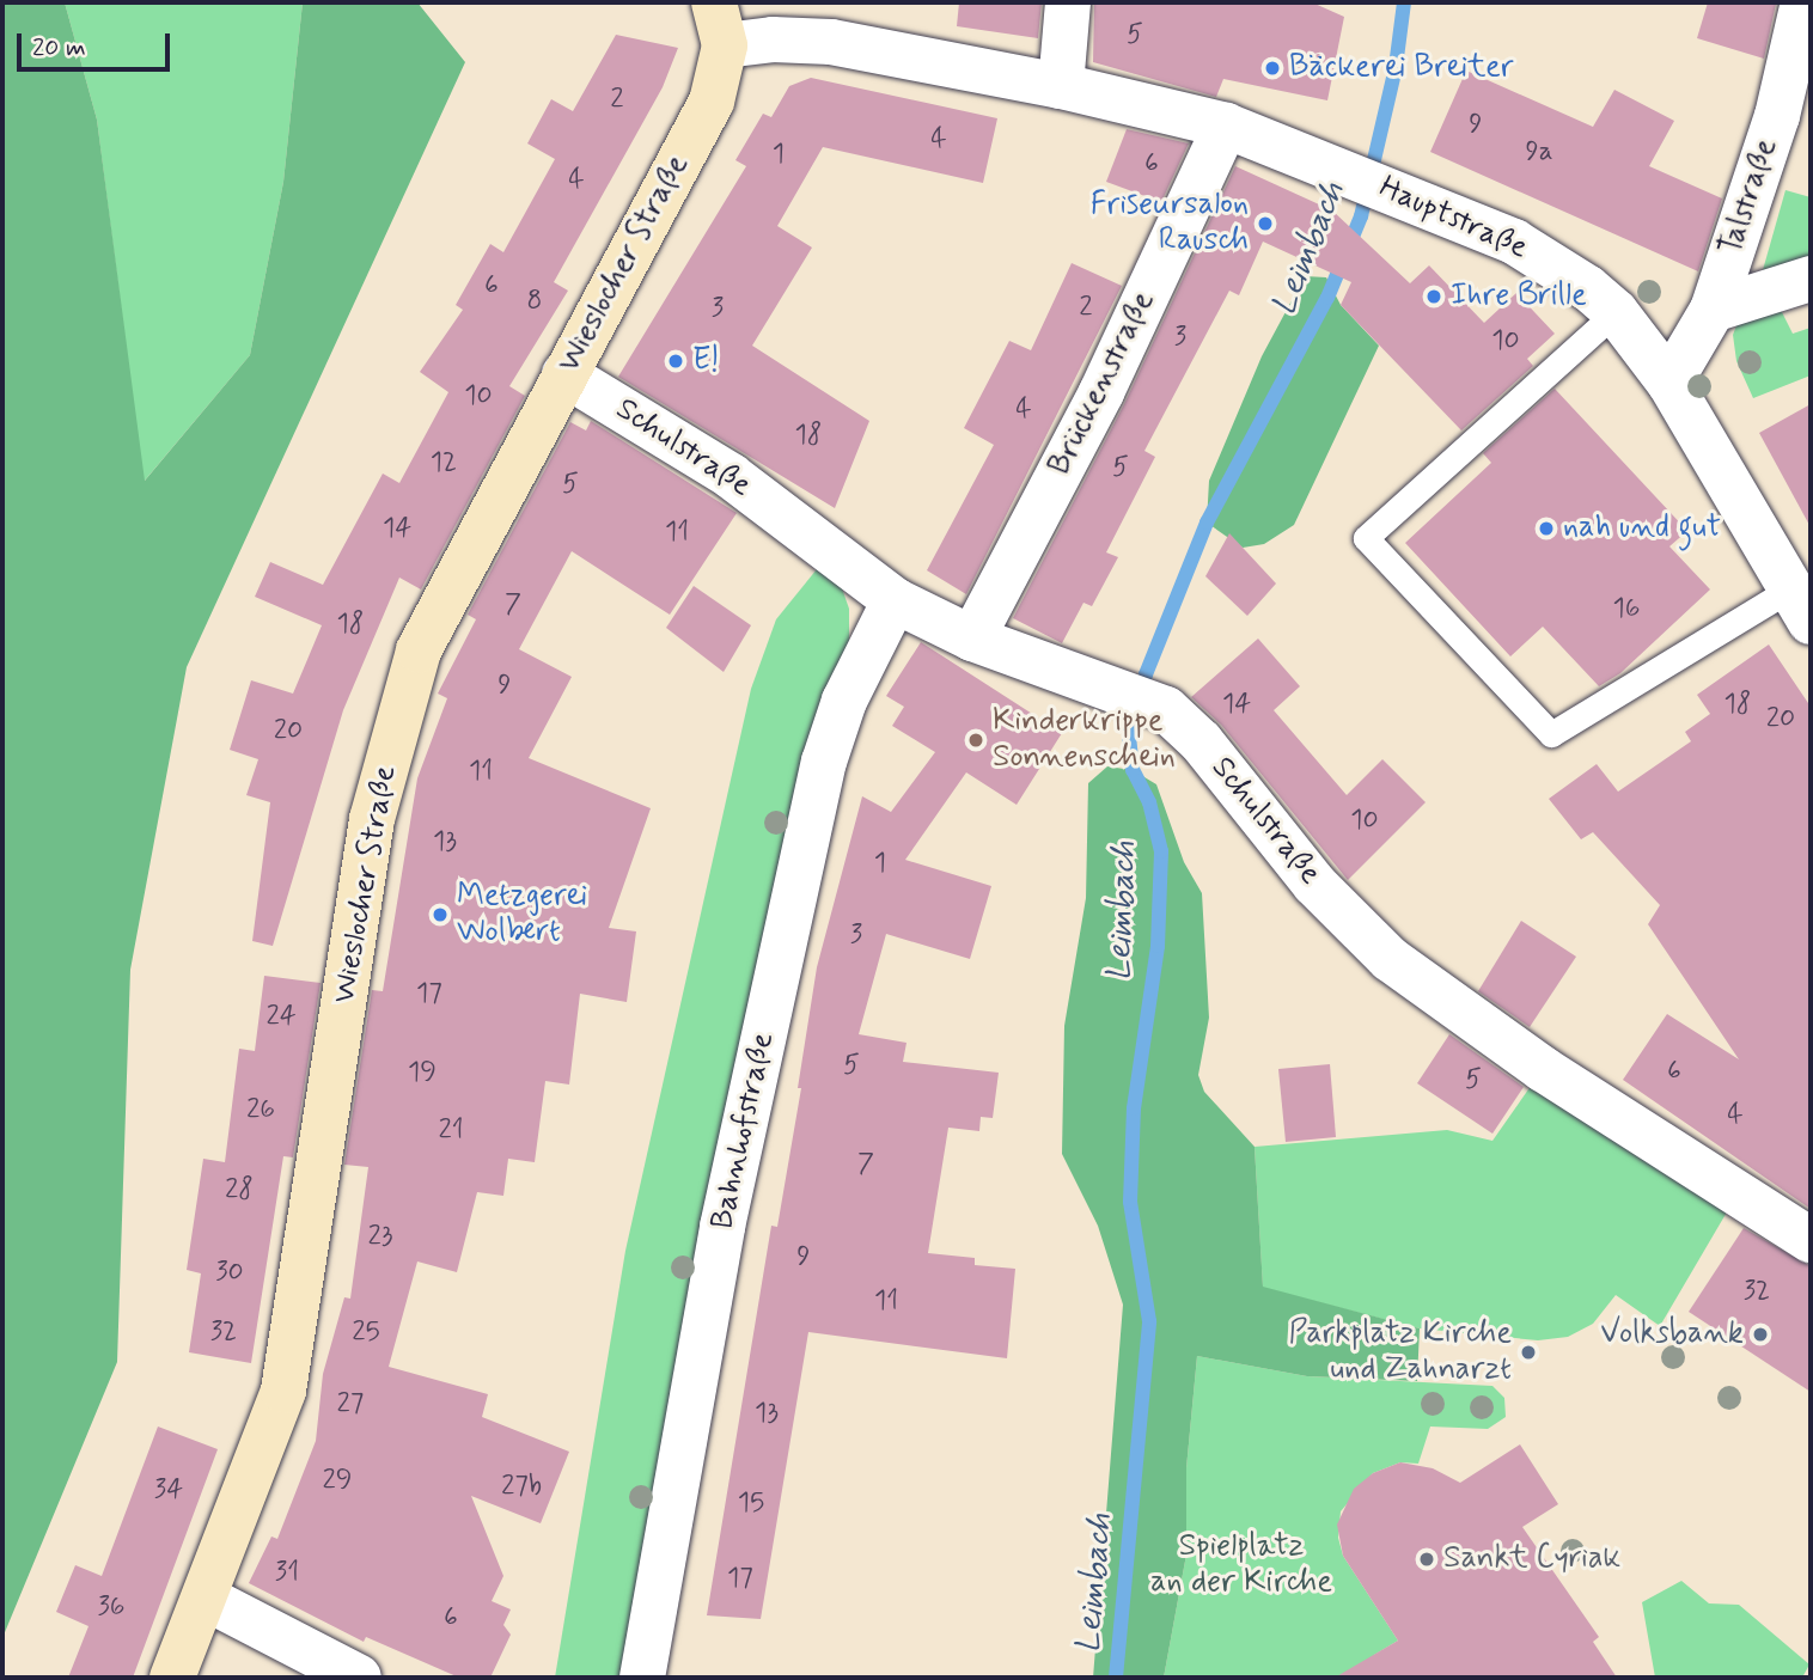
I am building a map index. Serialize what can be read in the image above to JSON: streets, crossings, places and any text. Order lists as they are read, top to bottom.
{
  "streets": {
    "main road": ["Wieslocher Straße"],
    "street": [
      "Talstraße",
      "Hauptstraße",
      "Brückenstraße",
      "Schulstraße",
      "Bahnhofstraße"
    ]
  },
  "crossings": [
    ["Talstraße", "Hauptstraße"],
    ["Hauptstraße", "Wieslocher Straße"],
    ["Hauptstraße", "Brückenstraße"],
    ["Wieslocher Straße", "Schulstraße"],
    ["Brückenstraße", "Schulstraße"],
    ["Schulstraße", "Bahnhofstraße"]
  ],
  "water": ["Leimbach"],
  "parks": ["Spielplatz an der Kirche"],
  "places": [
    "Bäckerei Breiter",
    "Friseursalon Rausch",
    "Ihre Brille",
    "E!",
    "nah und gut",
    "Kinderkrippe Sonnenschein",
    "Metzgerei Wolbert",
    "Volksbank",
    "Parkplatz Kirche und Zahnarzt",
    "Sankt Cyriak"
  ],
  "house_numbers": [
    "5",
    "2",
    "9",
    "4",
    "9a",
    "1",
    "6",
    "4",
    "6",
    "8",
    "2",
    "3",
    "3",
    "10",
    "10",
    "4",
    "18",
    "12",
    "5",
    "5",
    "14",
    "11",
    "7",
    "16",
    "18",
    "9",
    "14",
    "18",
    "20",
    "20",
    "11",
    "10",
    "13",
    "1",
    "3",
    "17",
    "24",
    "5",
    "6",
    "19",
    "5",
    "26",
    "4",
    "21",
    "7",
    "28",
    "23",
    "9",
    "30",
    "32",
    "11",
    "32",
    "25",
    "27",
    "13",
    "29",
    "27b",
    "34",
    "15",
    "31",
    "17",
    "36",
    "6"
  ],
  "scale_bar": "20 m"
}
